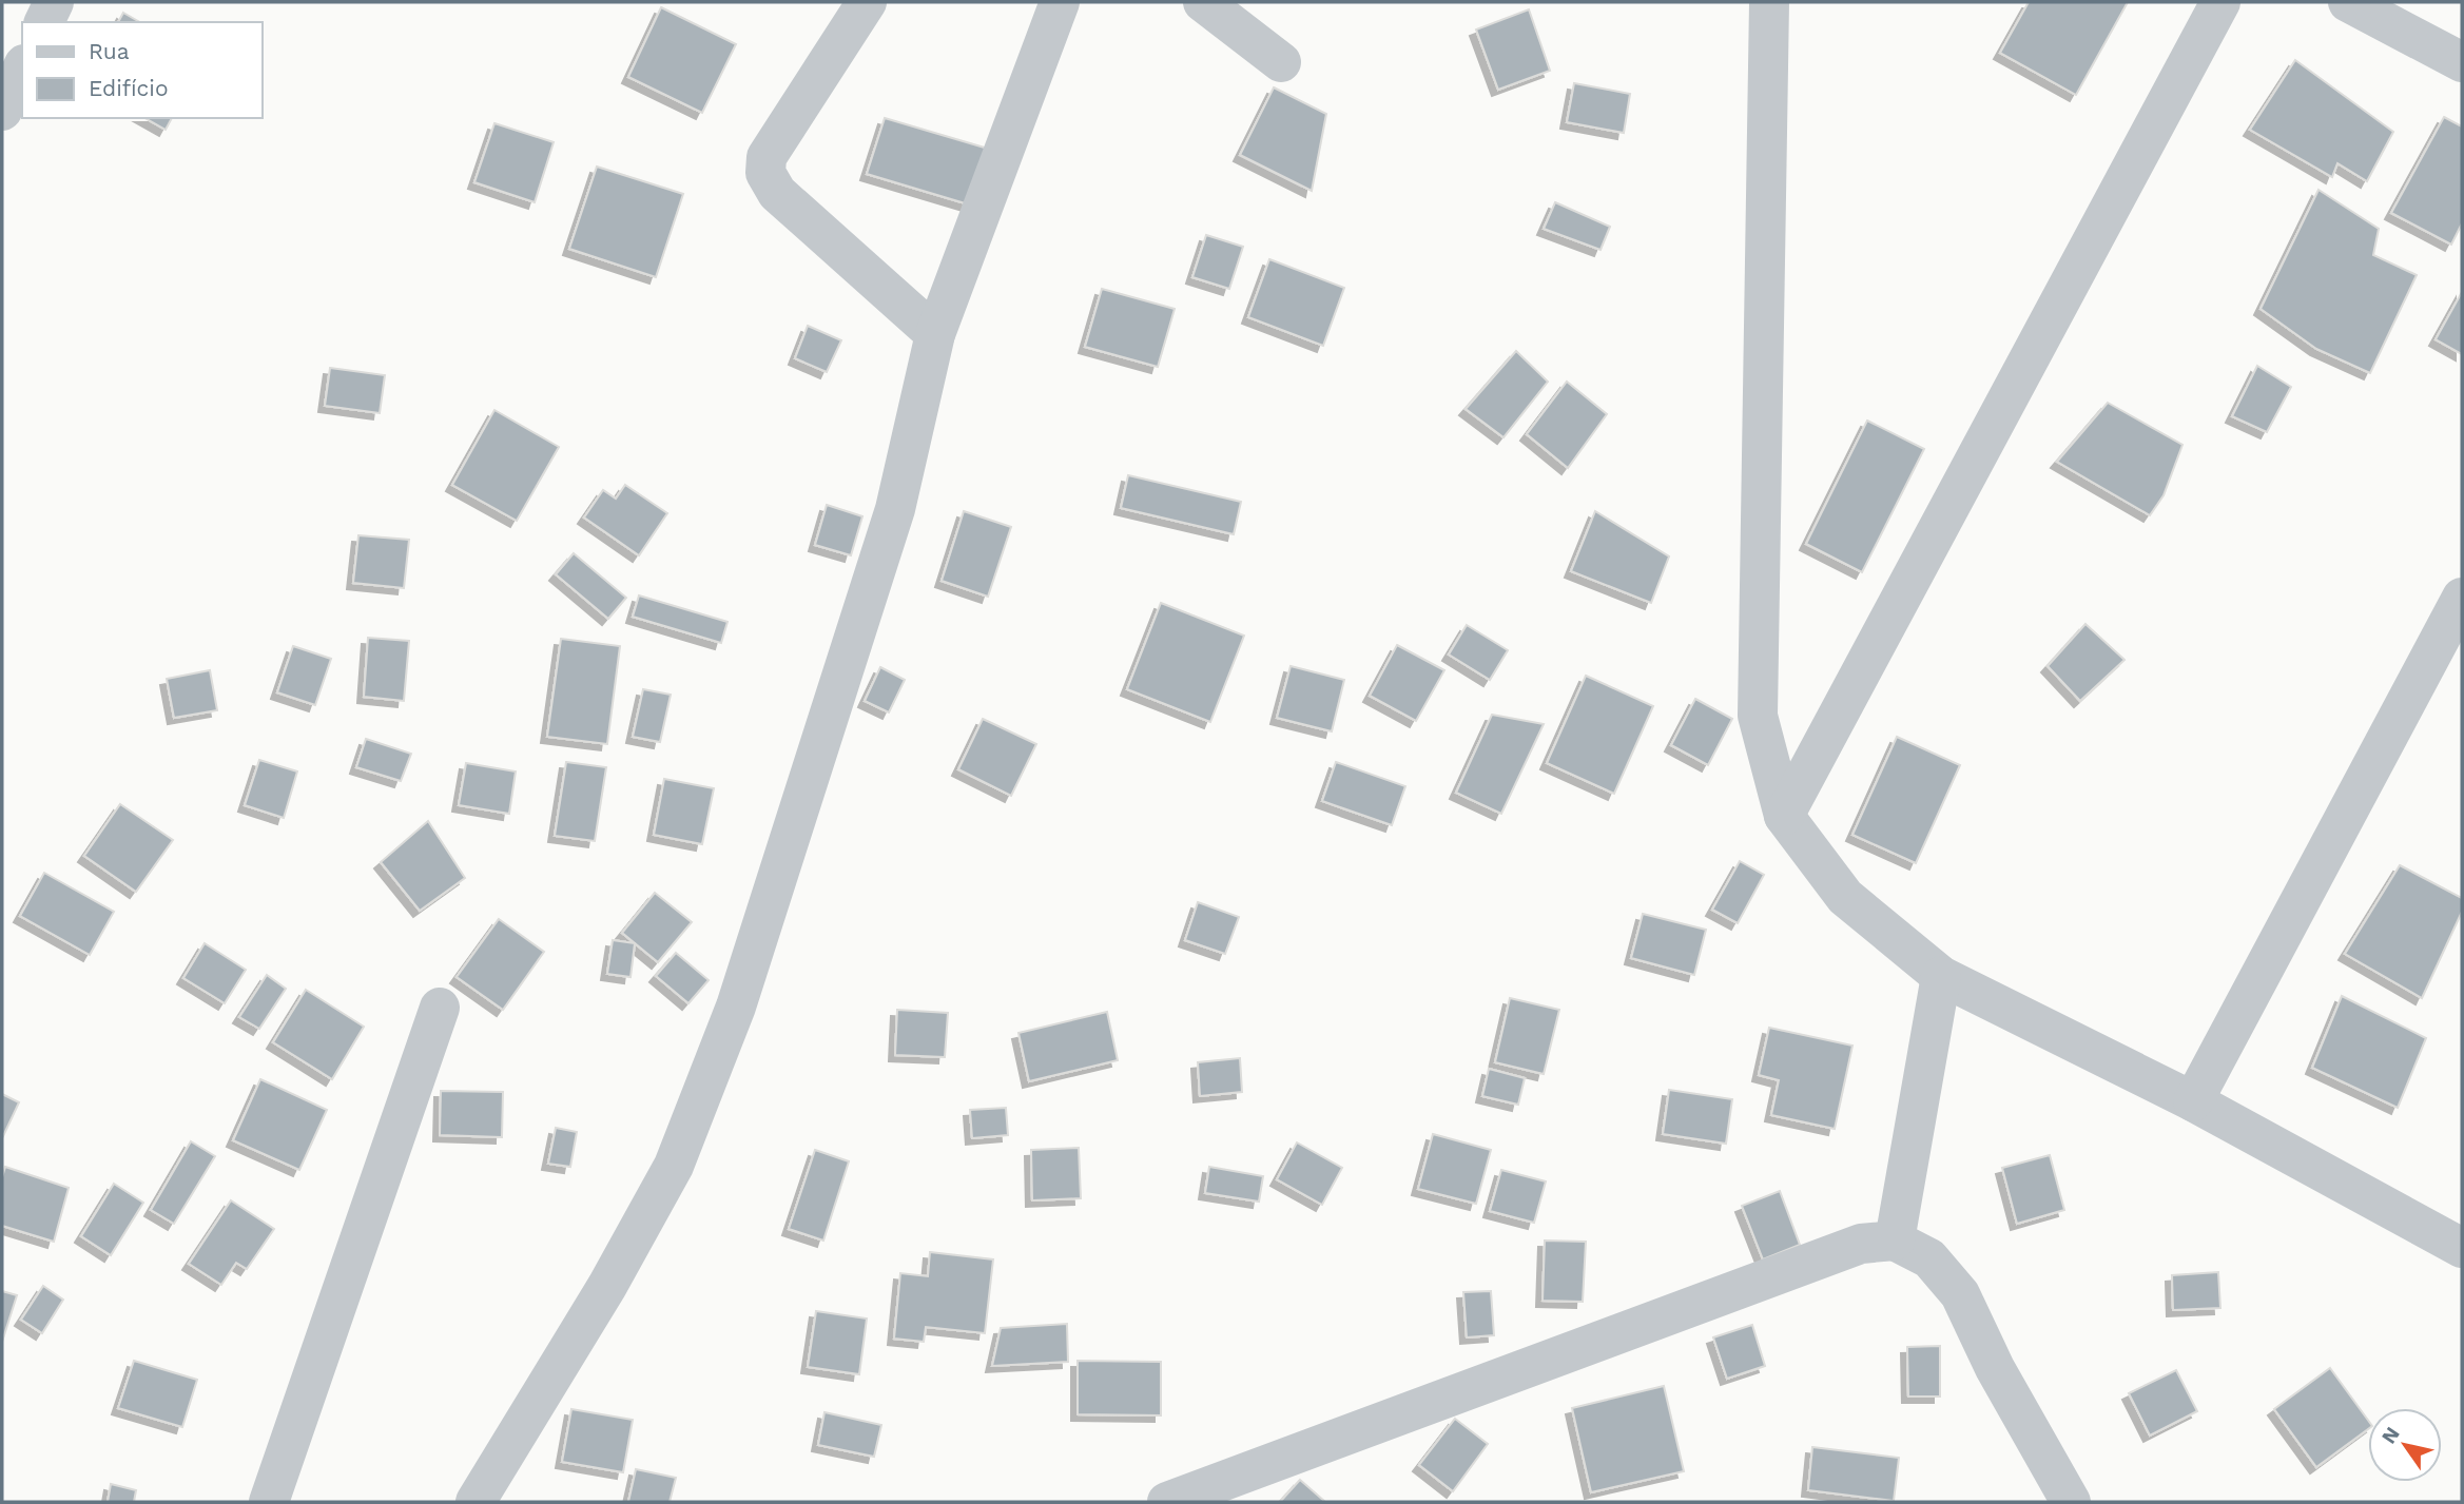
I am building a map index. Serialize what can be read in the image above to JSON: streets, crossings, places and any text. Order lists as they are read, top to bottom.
{
  "legend": ["Rua", "Edifício"],
  "north": "top left"
}
